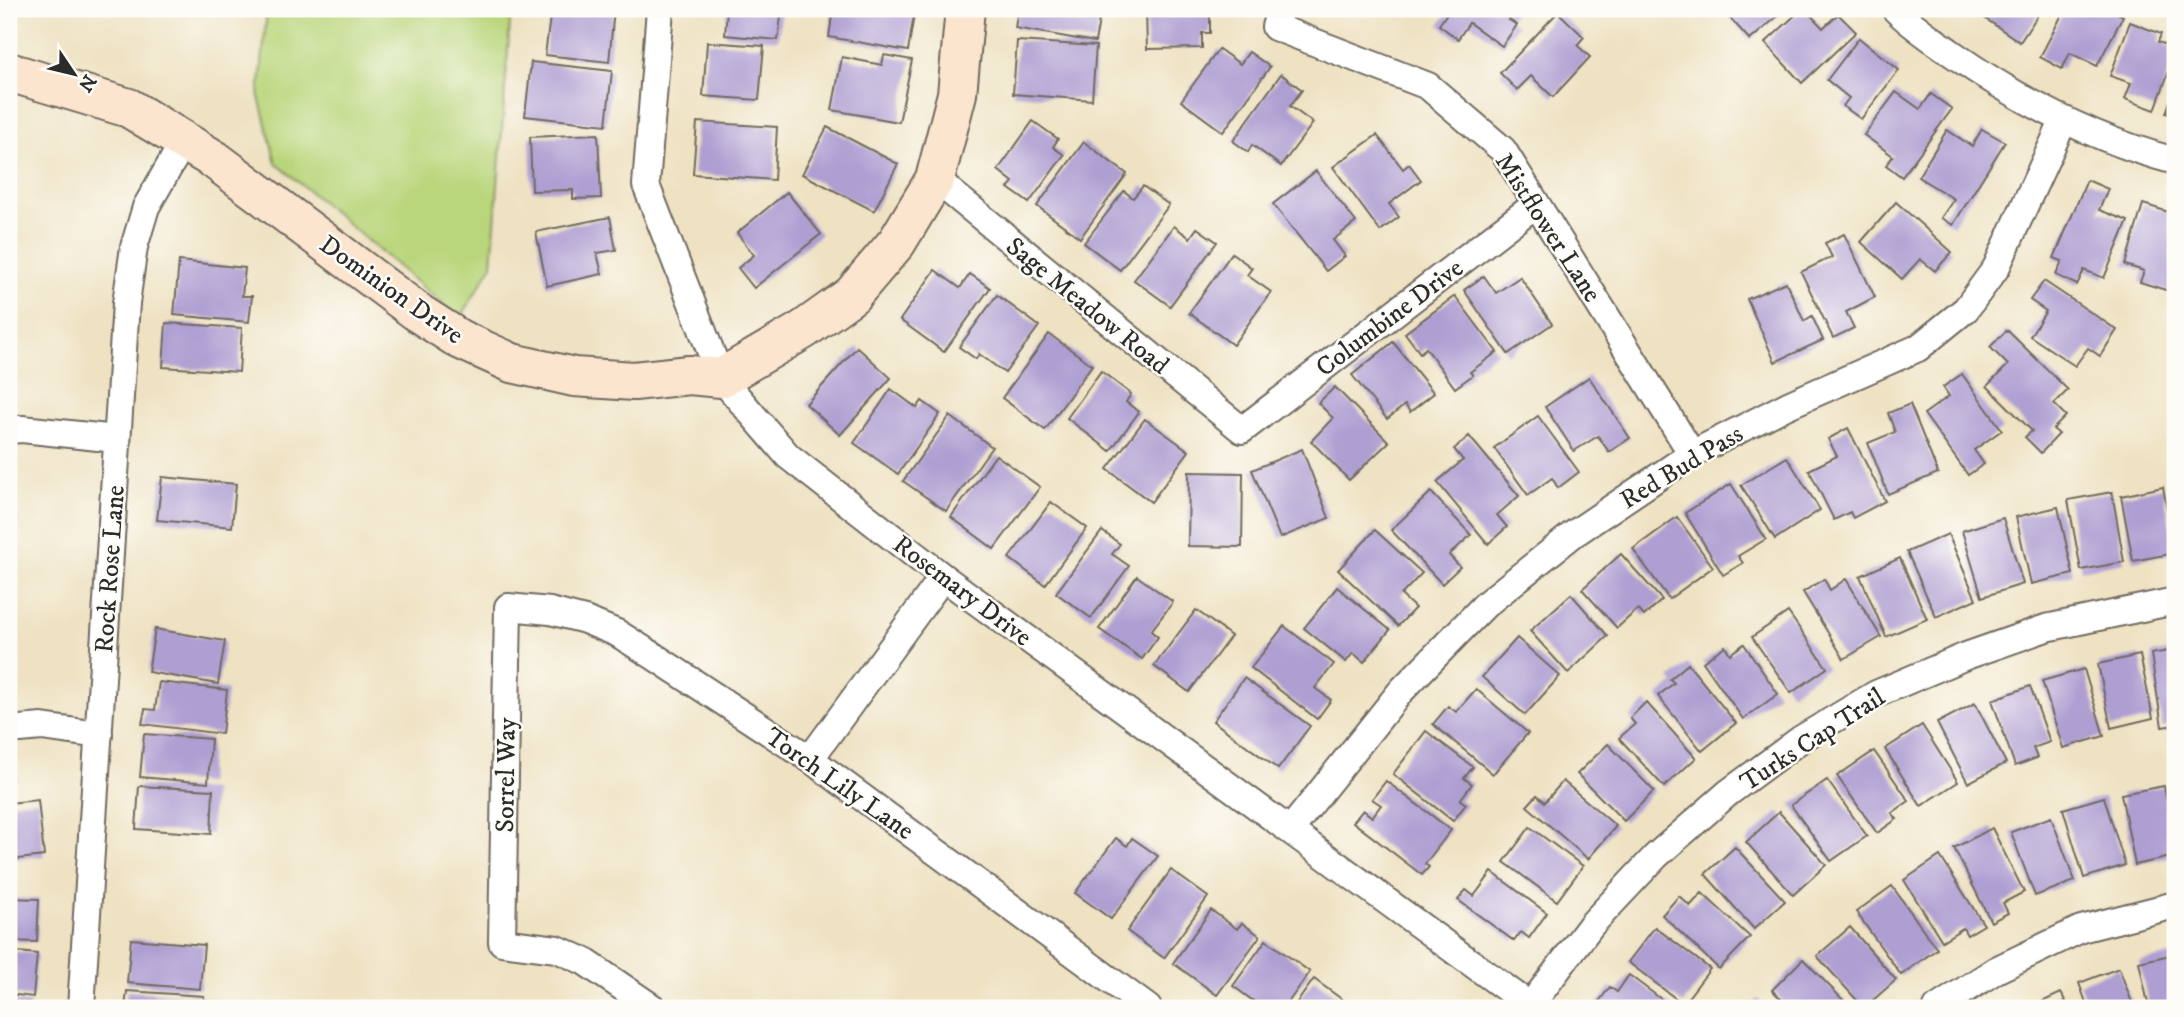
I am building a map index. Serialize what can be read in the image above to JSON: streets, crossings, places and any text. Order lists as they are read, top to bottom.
{
  "streets": {
    "street": [
      "Mistflower Lane",
      "Dominion Drive",
      "Sage Meadow Road",
      "Columbine Drive",
      "Red Bud Pass",
      "Rock Rose Lane",
      "Rosemary Drive",
      "Turks Cap Trail",
      "Sorrel Way",
      "Torch Lily Lane"
    ]
  },
  "crossings": [
    ["Mistflower Lane", "Columbine Drive"],
    ["Mistflower Lane", "Red Bud Pass"],
    ["Dominion Drive", "Rock Rose Lane"],
    ["Dominion Drive", "Rosemary Drive"],
    ["Sage Meadow Road", "Columbine Drive"],
    ["Red Bud Pass", "Rosemary Drive"],
    ["Rosemary Drive", "Turks Cap Trail"],
    ["Sorrel Way", "Torch Lily Lane"]
  ],
  "north": "bottom right"
}
